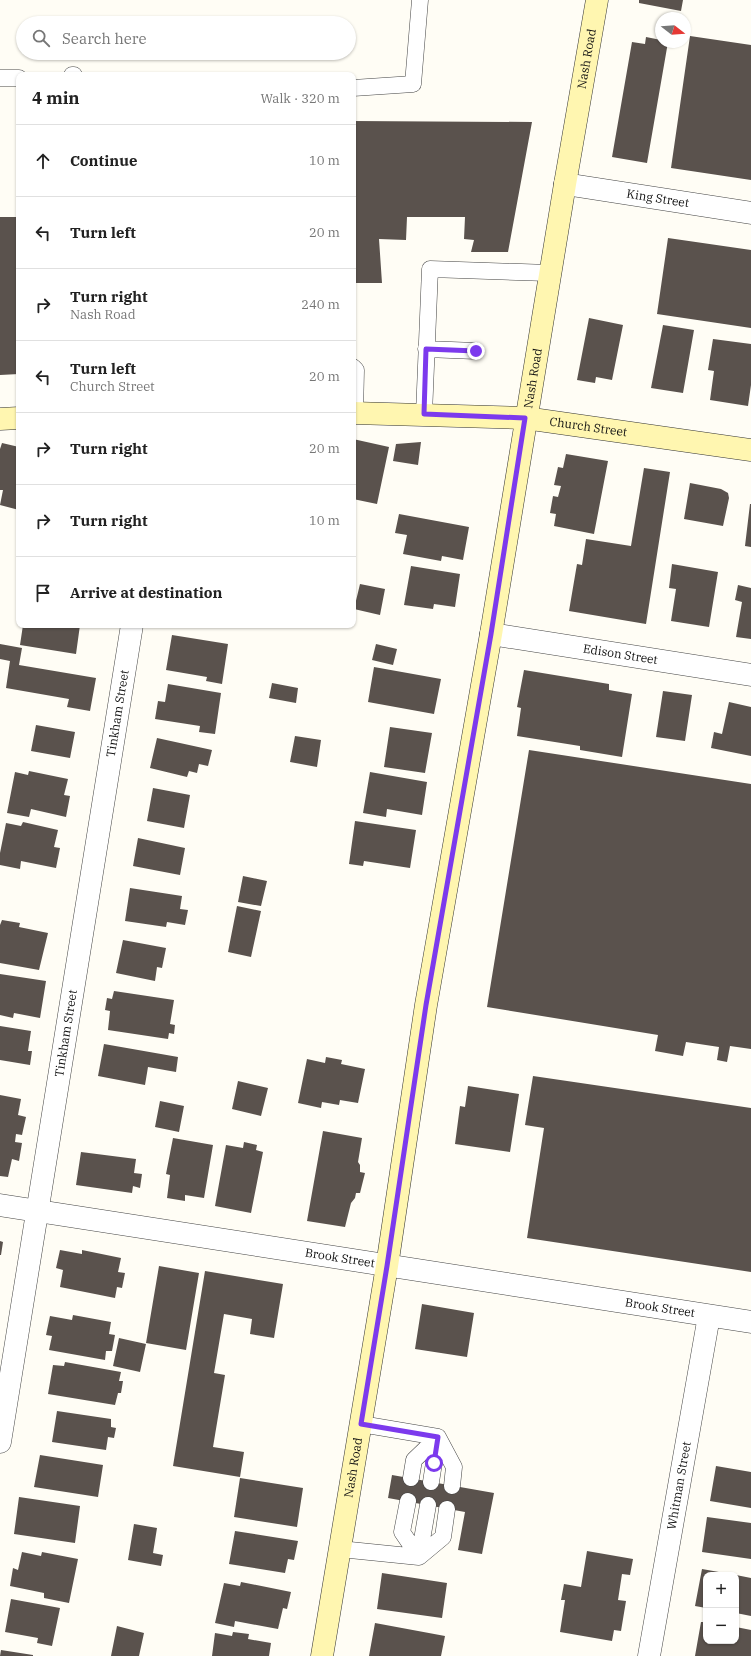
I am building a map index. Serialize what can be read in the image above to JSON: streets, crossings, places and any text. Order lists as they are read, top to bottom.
{
  "streets": {
    "main road": ["Nash Road", "Church Street"],
    "street": [
      "King Street",
      "Edison Street",
      "Tinkham Street",
      "Brook Street",
      "Whitman Street"
    ]
  },
  "crossings": [
    ["Nash Road", "King Street"],
    ["Nash Road", "Church Street"],
    ["Nash Road", "Edison Street"],
    ["Nash Road", "Brook Street"],
    ["Tinkham Street", "Brook Street"],
    ["Brook Street", "Whitman Street"]
  ],
  "north": "right",
  "page": {
    "search": "Search here",
    "heading": ["4 min", "Walk · 320 m"],
    "list": [
      ["Continue", "10 m"],
      ["Turn left", "20 m"],
      ["Turn right", "Nash Road", "240 m"],
      ["Turn left", "Church Street", "20 m"],
      ["Turn right", "20 m"],
      ["Turn right", "10 m"],
      "Arrive at destination"
    ],
    "map_buttons": ["+", "−"]
  }
}
